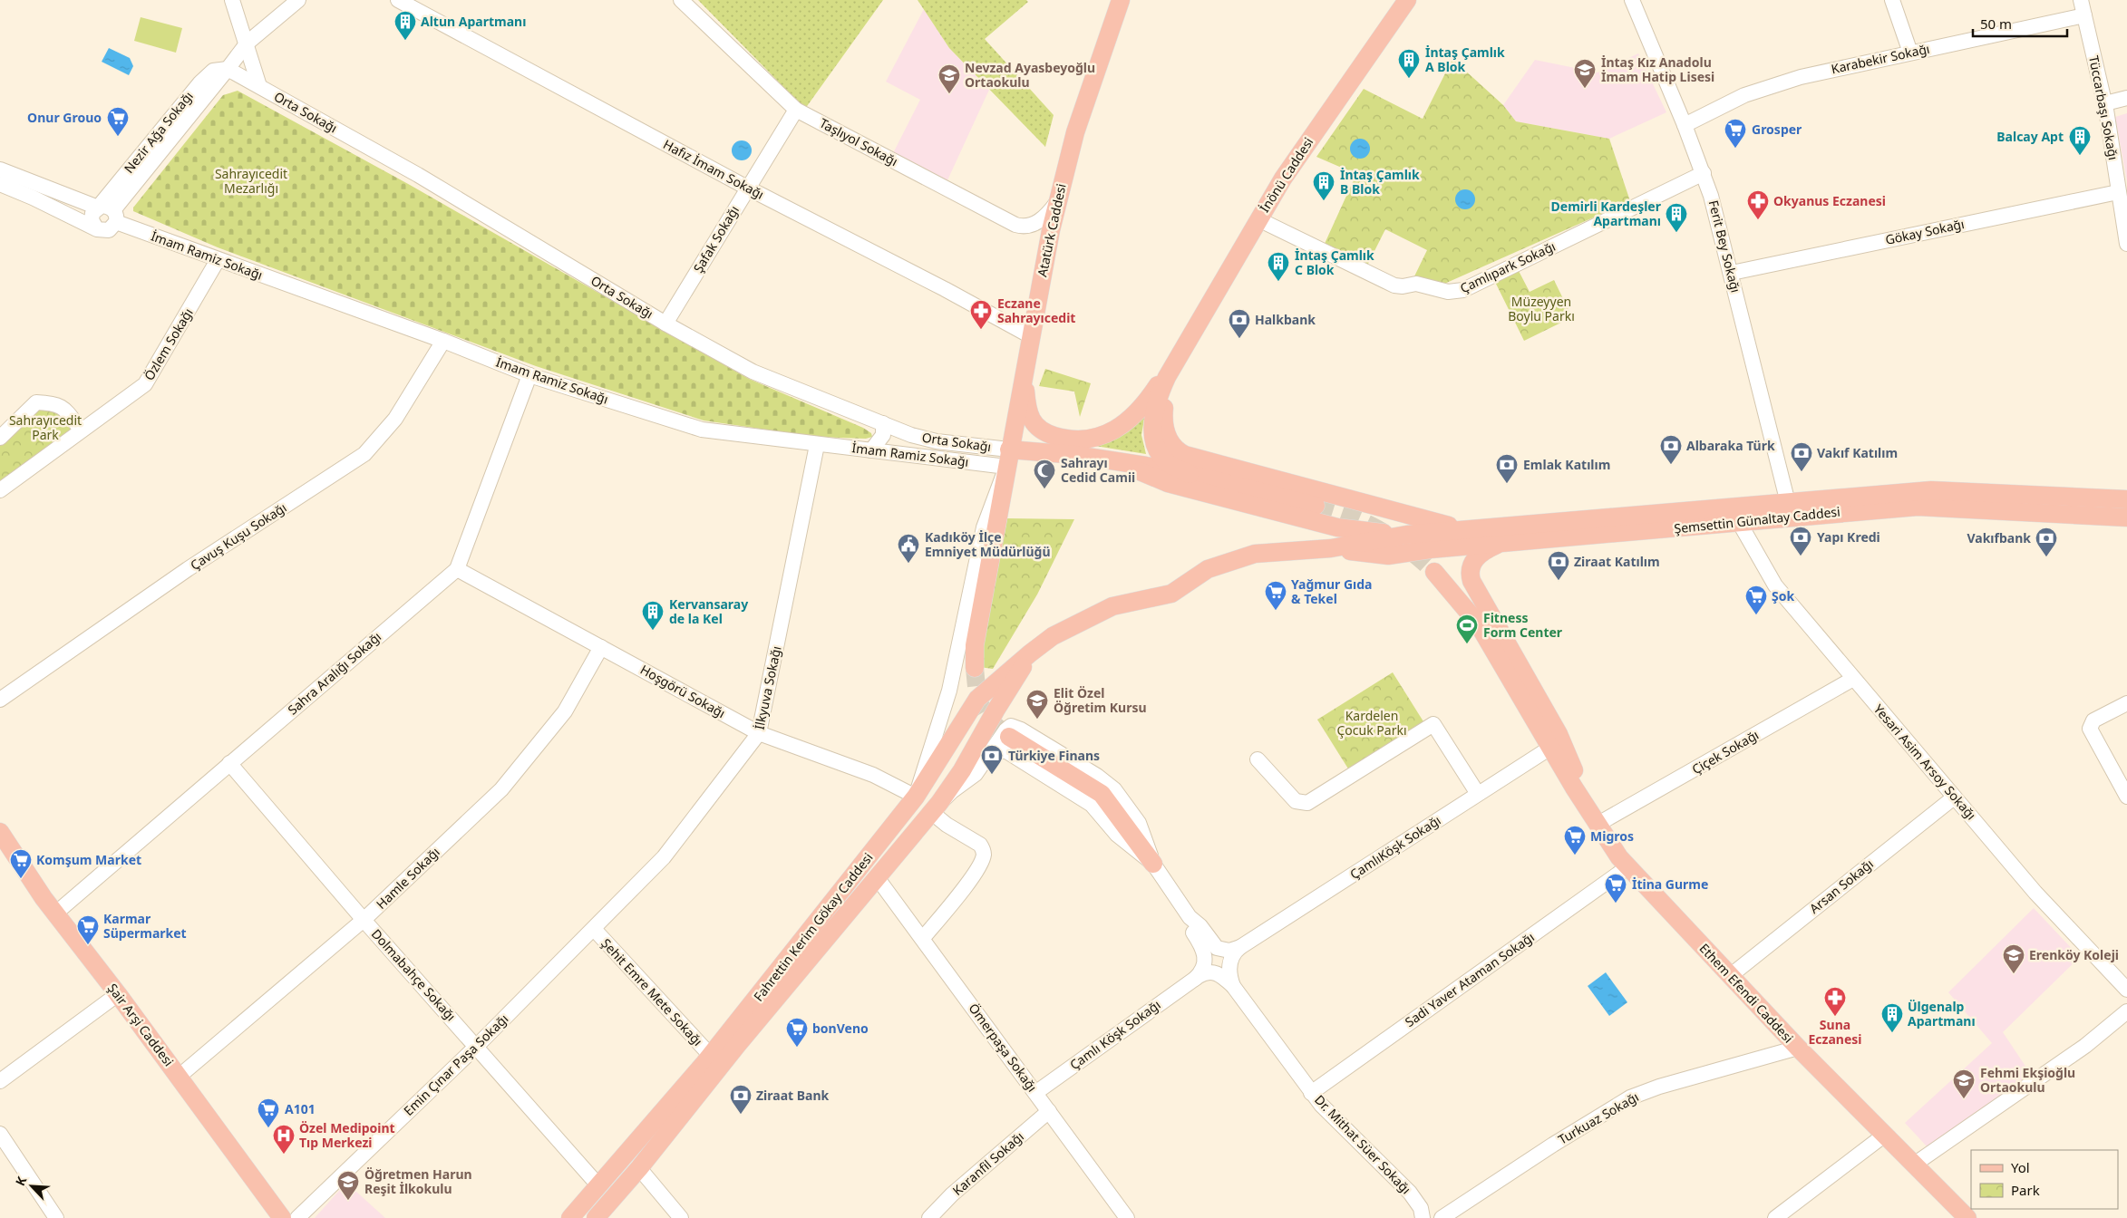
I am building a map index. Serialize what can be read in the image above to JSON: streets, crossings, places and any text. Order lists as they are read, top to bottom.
{
  "streets": {
    "main road": [
      "İnönü Caddesi",
      "Atatürk Caddesi",
      "Şemsettin Günaltay Caddesi",
      "Fahrettin Kerim Gökay Caddesi",
      "Ethem Efendi Caddesi",
      "Şair Arşi Caddesi"
    ],
    "street": [
      "Karabekir Sokağı",
      "Tüccarbaşı Sokağı",
      "Orta Sokağı",
      "Nezir Ağa Sokağı",
      "Taşlıyol Sokağı",
      "Hafız İmam Sokağı",
      "Gökay Sokağı",
      "Şafak Sokağı",
      "Ferit Bey Sokağı",
      "İmam Ramiz Sokağı",
      "Çamlıpark Sokağı",
      "Özlem Sokağı",
      "Çavuş Kuşu Sokağı",
      "Sahra Aralığı Sokağı",
      "İlkyuva Sokağı",
      "Hoşgörü Sokağı",
      "Çiçek Sokağı",
      "Yesari Asim Arsoy Sokağı",
      "ÇamlıKöşk Sokağı",
      "Hamle Sokağı",
      "Arsan Sokağı",
      "Dolmabahçe Sokağı",
      "Sadi Yaver Ataman Sokağı",
      "Şehit Emre Mete Sokağı",
      "Çamlı Köşk Sokağı",
      "Ömerpaşa Sokağı",
      "Emin Çınar Paşa Sokağı",
      "Turkuaz Sokağı",
      "Dr. Mithat Süer Sokağı",
      "Karanfil Sokağı"
    ]
  },
  "crossings": [
    ["Karabekir Sokağı", "Tüccarbaşı Sokağı"],
    ["Karabekir Sokağı", "Ferit Bey Sokağı"],
    ["Tüccarbaşı Sokağı", "Gökay Sokağı"],
    ["Orta Sokağı", "Nezir Ağa Sokağı"],
    ["Orta Sokağı", "Atatürk Caddesi"],
    ["Orta Sokağı", "Şafak Sokağı"],
    ["Orta Sokağı", "İmam Ramiz Sokağı"],
    ["Nezir Ağa Sokağı", "İmam Ramiz Sokağı"],
    ["Taşlıyol Sokağı", "Atatürk Caddesi"],
    ["Taşlıyol Sokağı", "Şafak Sokağı"],
    ["Hafız İmam Sokağı", "Atatürk Caddesi"],
    ["Hafız İmam Sokağı", "Şafak Sokağı"],
    ["İnönü Caddesi", "Çamlıpark Sokağı"],
    ["Atatürk Caddesi", "İmam Ramiz Sokağı"],
    ["Gökay Sokağı", "Ferit Bey Sokağı"],
    ["Ferit Bey Sokağı", "Çamlıpark Sokağı"],
    ["Ferit Bey Sokağı", "Şemsettin Günaltay Caddesi"],
    ["İmam Ramiz Sokağı", "Özlem Sokağı"],
    ["İmam Ramiz Sokağı", "Çavuş Kuşu Sokağı"],
    ["İmam Ramiz Sokağı", "Sahra Aralığı Sokağı"],
    ["İmam Ramiz Sokağı", "İlkyuva Sokağı"],
    ["Şemsettin Günaltay Caddesi", "Yesari Asim Arsoy Sokağı"],
    ["Şemsettin Günaltay Caddesi", "Fahrettin Kerim Gökay Caddesi"],
    ["Sahra Aralığı Sokağı", "Hoşgörü Sokağı"],
    ["Sahra Aralığı Sokağı", "Dolmabahçe Sokağı"],
    ["Sahra Aralığı Sokağı", "Şair Arşi Caddesi"],
    ["İlkyuva Sokağı", "Hoşgörü Sokağı"],
    ["İlkyuva Sokağı", "Şehit Emre Mete Sokağı"],
    ["İlkyuva Sokağı", "Emin Çınar Paşa Sokağı"],
    ["Hoşgörü Sokağı", "Hamle Sokağı"],
    ["Hoşgörü Sokağı", "Fahrettin Kerim Gökay Caddesi"],
    ["Çiçek Sokağı", "Yesari Asim Arsoy Sokağı"],
    ["Çiçek Sokağı", "Ethem Efendi Caddesi"],
    ["Yesari Asim Arsoy Sokağı", "Arsan Sokağı"],
    ["ÇamlıKöşk Sokağı", "Ethem Efendi Caddesi"],
    ["ÇamlıKöşk Sokağı", "Dr. Mithat Süer Sokağı"],
    ["Hamle Sokağı", "Dolmabahçe Sokağı"],
    ["Hamle Sokağı", "Şair Arşi Caddesi"],
    ["Arsan Sokağı", "Ethem Efendi Caddesi"],
    ["Fahrettin Kerim Gökay Caddesi", "Dolmabahçe Sokağı"],
    ["Fahrettin Kerim Gökay Caddesi", "Şehit Emre Mete Sokağı"],
    ["Fahrettin Kerim Gökay Caddesi", "Ömerpaşa Sokağı"],
    ["Dolmabahçe Sokağı", "Emin Çınar Paşa Sokağı"],
    ["Sadi Yaver Ataman Sokağı", "Ethem Efendi Caddesi"],
    ["Sadi Yaver Ataman Sokağı", "Dr. Mithat Süer Sokağı"],
    ["Şehit Emre Mete Sokağı", "Emin Çınar Paşa Sokağı"],
    ["Ethem Efendi Caddesi", "Turkuaz Sokağı"],
    ["Çamlı Köşk Sokağı", "Ömerpaşa Sokağı"],
    ["Çamlı Köşk Sokağı", "Dr. Mithat Süer Sokağı"],
    ["Ömerpaşa Sokağı", "Karanfil Sokağı"]
  ],
  "parks": [
    "Sahrayıcedit Mezarlığı",
    "Müzeyyen Boylu Parkı",
    "Sahrayıcedit Park",
    "Kardelen Çocuk Parkı"
  ],
  "places": {
    "building": [
      "Altun Apartmanı",
      "İntaş Çamlık A Blok",
      "Balcay Apt",
      "İntaş Çamlık B Blok",
      "Demirli Kardeşler Apartmanı",
      "İntaş Çamlık C Blok",
      "Kervansaray de la Kel",
      "Ülgenalp Apartmanı"
    ],
    "school or university": [
      "İntaş Kız Anadolu İmam Hatip Lisesi",
      "Nevzad Ayasbeyoğlu Ortaokulu",
      "Elit Özel Öğretim Kursu",
      "Erenköy Koleji",
      "Fehmi Ekşioğlu Ortaokulu",
      "Öğretmen Harun Reşit İlkokulu"
    ],
    "supermarket": [
      "Onur Grouo",
      "Grosper",
      "Yağmur Gıda & Tekel",
      "Şok",
      "Migros",
      "Komşum Market",
      "İtina Gurme",
      "Karmar Süpermarket",
      "bonVeno",
      "A101"
    ],
    "pharmacy": ["Okyanus Eczanesi", "Eczane Sahrayıcedit", "Suna Eczanesi"],
    "bank": [
      "Halkbank",
      "Albaraka Türk",
      "Vakıf Katılım",
      "Emlak Katılım",
      "Yapı Kredi",
      "Vakıfbank",
      "Ziraat Katılım",
      "Türkiye Finans",
      "Ziraat Bank"
    ],
    "mosque": ["Sahrayı Cedid Camii"],
    "public building": ["Kadıköy İlçe Emniyet Müdürlüğü"],
    "sports": ["Fitness Form Center"],
    "hospital": ["Özel Medipoint Tıp Merkezi"]
  },
  "legend": ["Yol", "Park"],
  "scale_bar": "50 m",
  "north": "top left"
}
